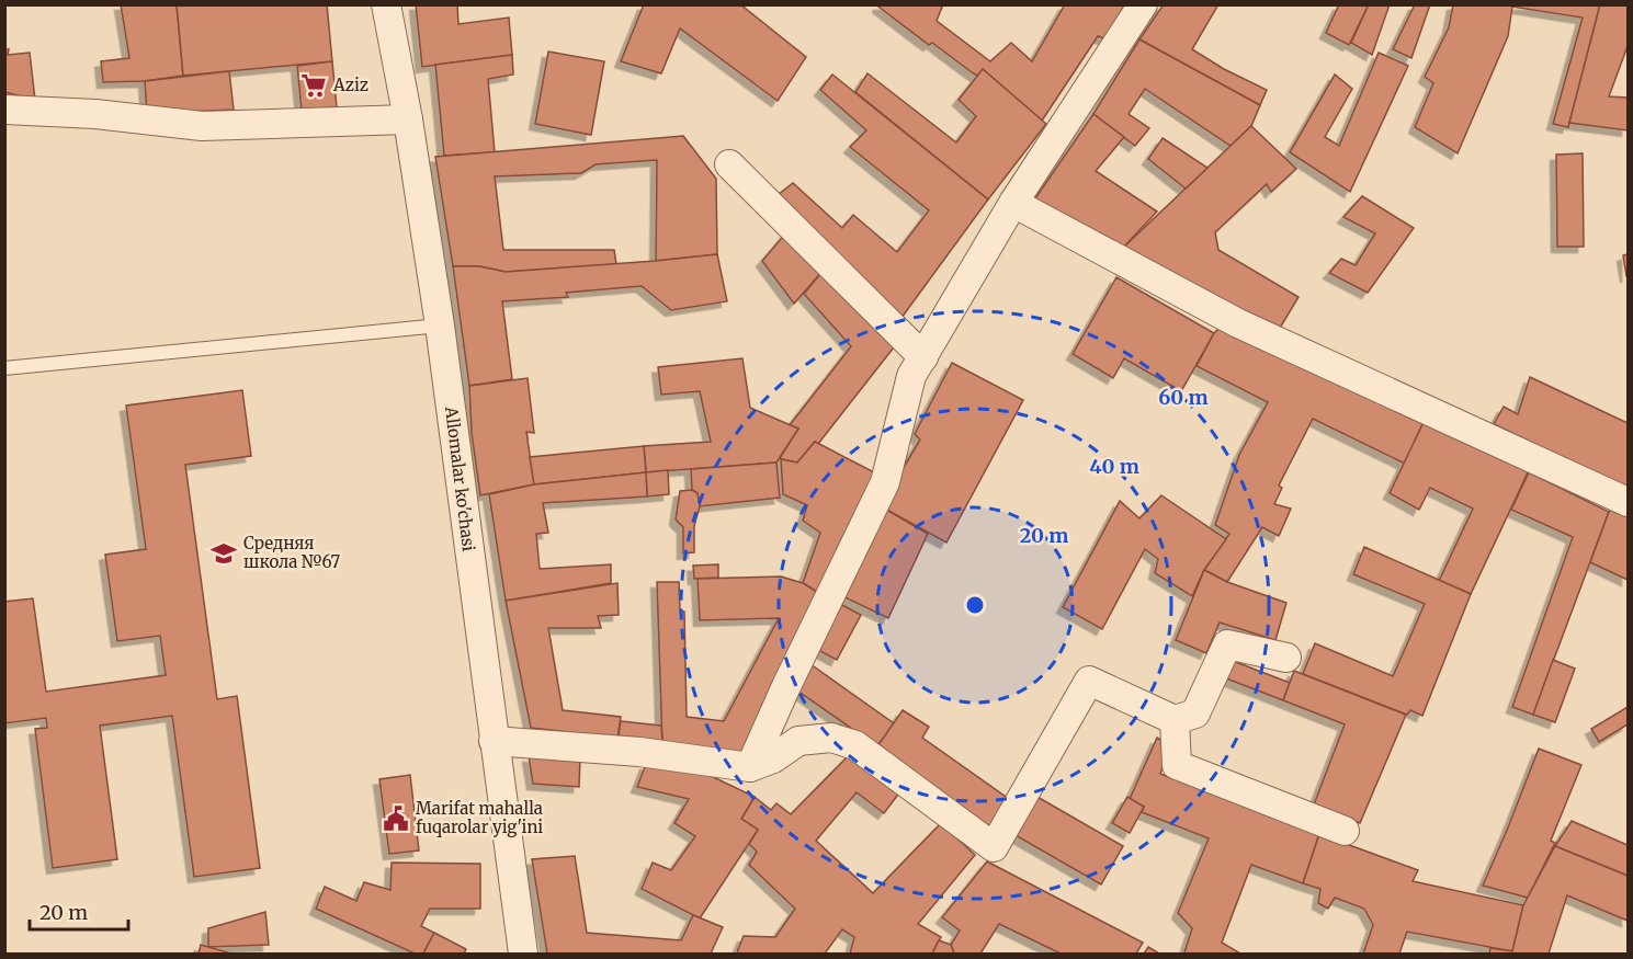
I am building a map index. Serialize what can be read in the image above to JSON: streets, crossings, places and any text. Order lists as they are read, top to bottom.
{
  "streets": {
    "street": ["Allomalar ko'chasi"]
  },
  "places": {
    "supermarket": ["Aziz"],
    "school or university": ["Средняя школа №67"],
    "public building": ["Marifat mahalla fuqarolar yig'ini"]
  },
  "scale_bar": "20 m",
  "rings": ["60 m", "40 m", "20 m"]
}
